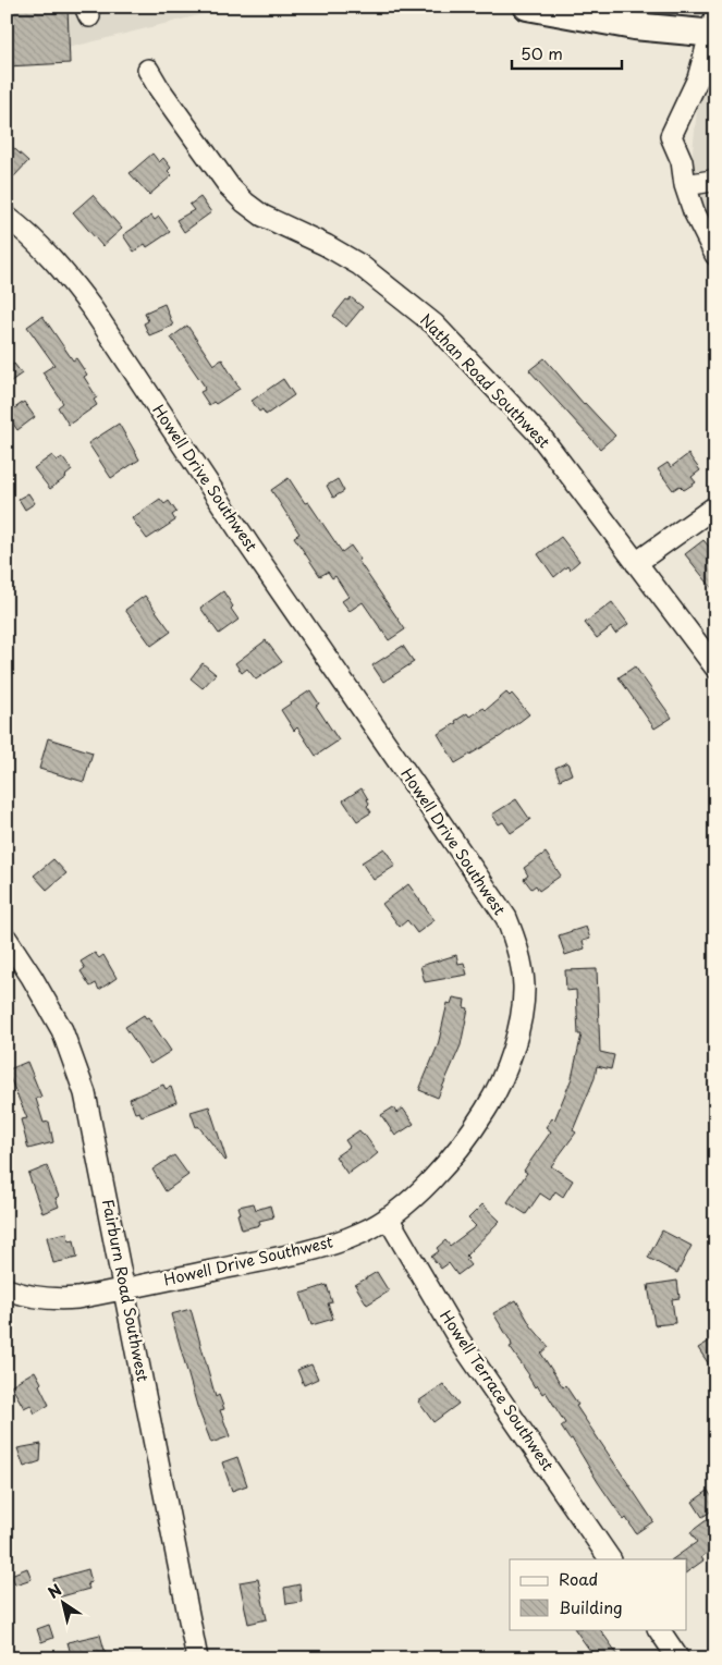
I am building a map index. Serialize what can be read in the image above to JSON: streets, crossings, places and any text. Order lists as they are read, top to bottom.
{
  "streets": {
    "street": [
      "Nathan Road Southwest",
      "Howell Drive Southwest",
      "Fairburn Road Southwest",
      "Howell Terrace Southwest"
    ]
  },
  "crossings": [
    ["Howell Drive Southwest", "Fairburn Road Southwest"],
    ["Howell Drive Southwest", "Howell Terrace Southwest"]
  ],
  "legend": ["Road", "Building"],
  "scale_bar": "50 m",
  "north": "top left"
}
